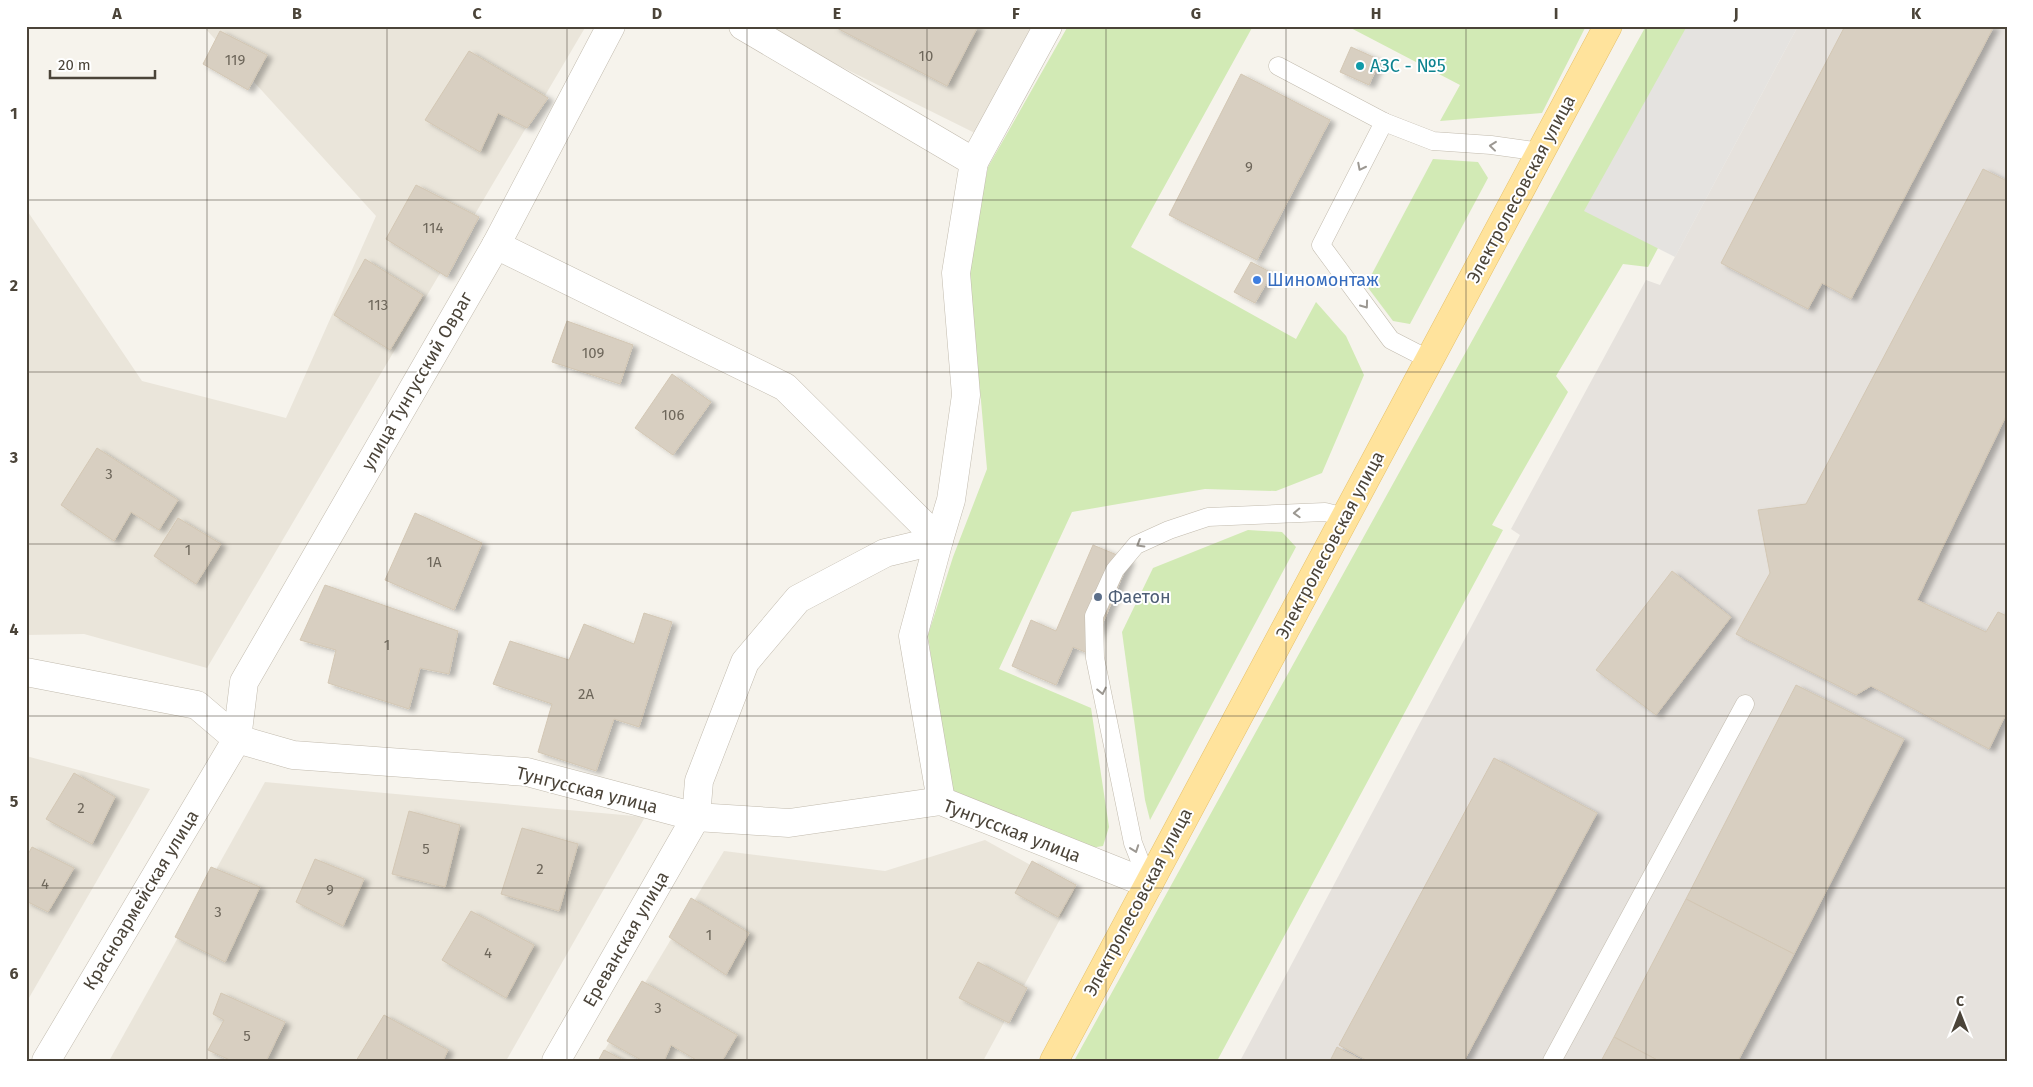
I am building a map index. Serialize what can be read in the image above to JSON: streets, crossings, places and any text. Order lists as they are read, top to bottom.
{
  "streets": {
    "main road": ["Электролесовская улица"],
    "street": [
      "улица Тунгусский Овраг",
      "Тунгусская улица",
      "Красноармейская улица",
      "Ереванская улица"
    ]
  },
  "crossings": [
    ["Электролесовская улица", "Тунгусская улица"],
    ["улица Тунгусский Овраг", "Тунгусская улица"],
    ["улица Тунгусский Овраг", "Красноармейская улица"],
    ["Тунгусская улица", "Красноармейская улица"],
    ["Тунгусская улица", "Ереванская улица"]
  ],
  "places": ["АЗС - №5", "Шиномонтаж", "Фаетон"],
  "house_numbers": [
    "10",
    "119",
    "9",
    "114",
    "113",
    "109",
    "106",
    "3",
    "1",
    "1А",
    "1",
    "2А",
    "2",
    "5",
    "2",
    "4",
    "9",
    "3",
    "1",
    "4",
    "3",
    "5"
  ],
  "scale_bar": "20 m",
  "north": "top",
  "grid": {
    "columns": [
      "A",
      "B",
      "C",
      "D",
      "E",
      "F",
      "G",
      "H",
      "I",
      "J",
      "K"
    ],
    "rows": [
      "1",
      "2",
      "3",
      "4",
      "5",
      "6"
    ]
  }
}
